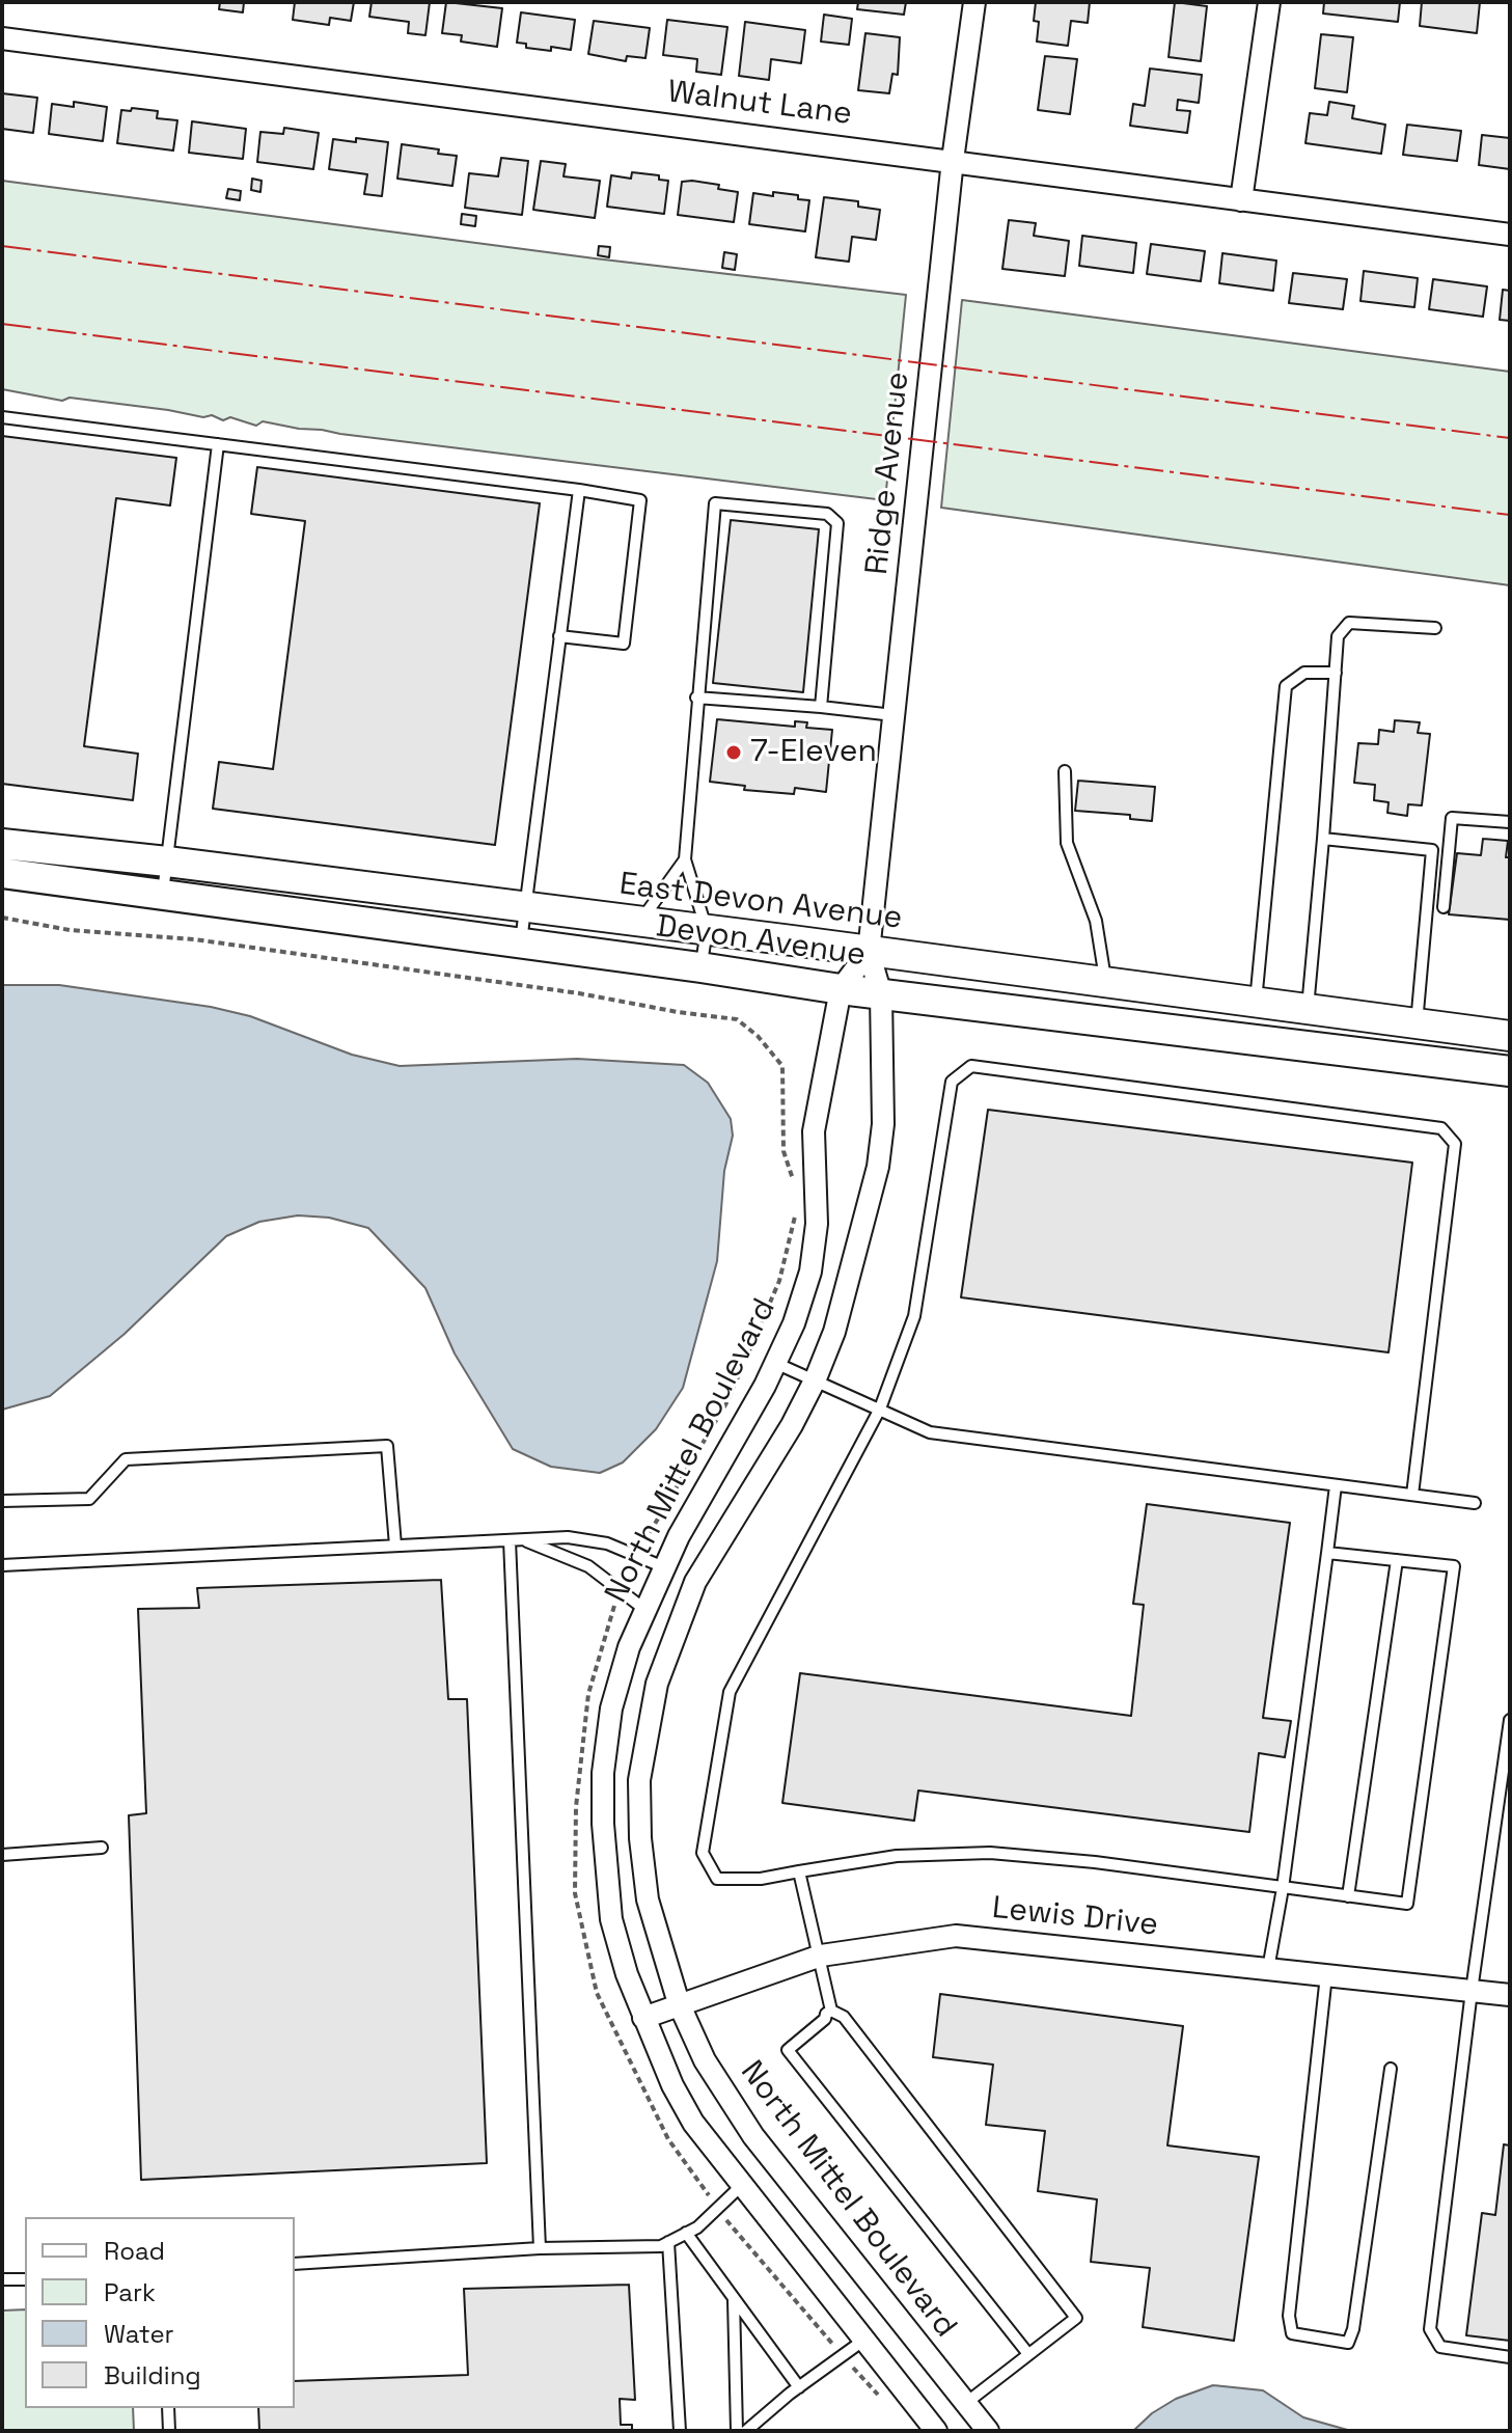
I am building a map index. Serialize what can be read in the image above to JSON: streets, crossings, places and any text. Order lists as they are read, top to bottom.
{
  "streets": {
    "main road": ["East Devon Avenue", "Devon Avenue"],
    "street": [
      "Walnut Lane",
      "Ridge Avenue",
      "North Mittel Boulevard",
      "Lewis Drive"
    ]
  },
  "crossings": [
    ["Walnut Lane", "Ridge Avenue"],
    ["Ridge Avenue", "East Devon Avenue"],
    ["Ridge Avenue", "North Mittel Boulevard"],
    ["East Devon Avenue", "North Mittel Boulevard"],
    ["Devon Avenue", "North Mittel Boulevard"],
    ["North Mittel Boulevard", "Lewis Drive"]
  ],
  "places": ["7-Eleven"],
  "legend": [
    "Road",
    "Park",
    "Water",
    "Building"
  ]
}
